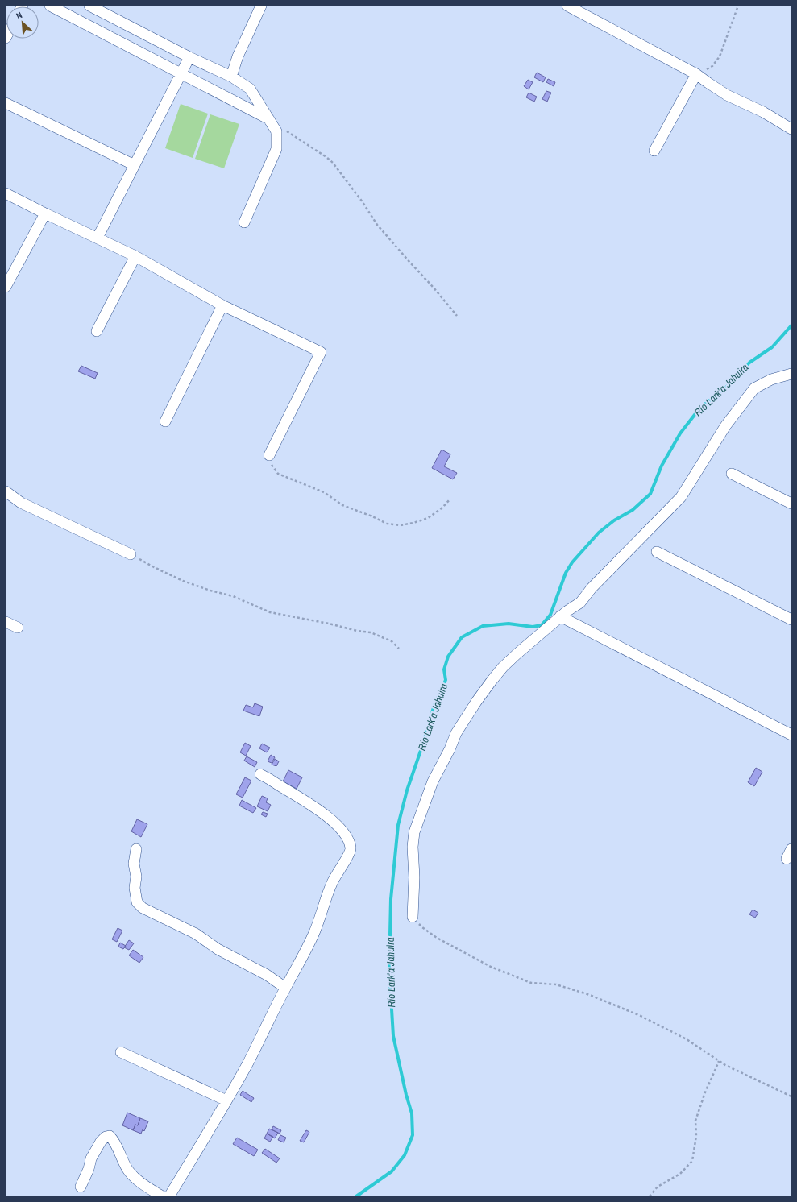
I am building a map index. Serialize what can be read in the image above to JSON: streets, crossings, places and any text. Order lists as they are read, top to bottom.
{
  "water": ["Río Lark’a Jahuira"],
  "north": "top left"
}
